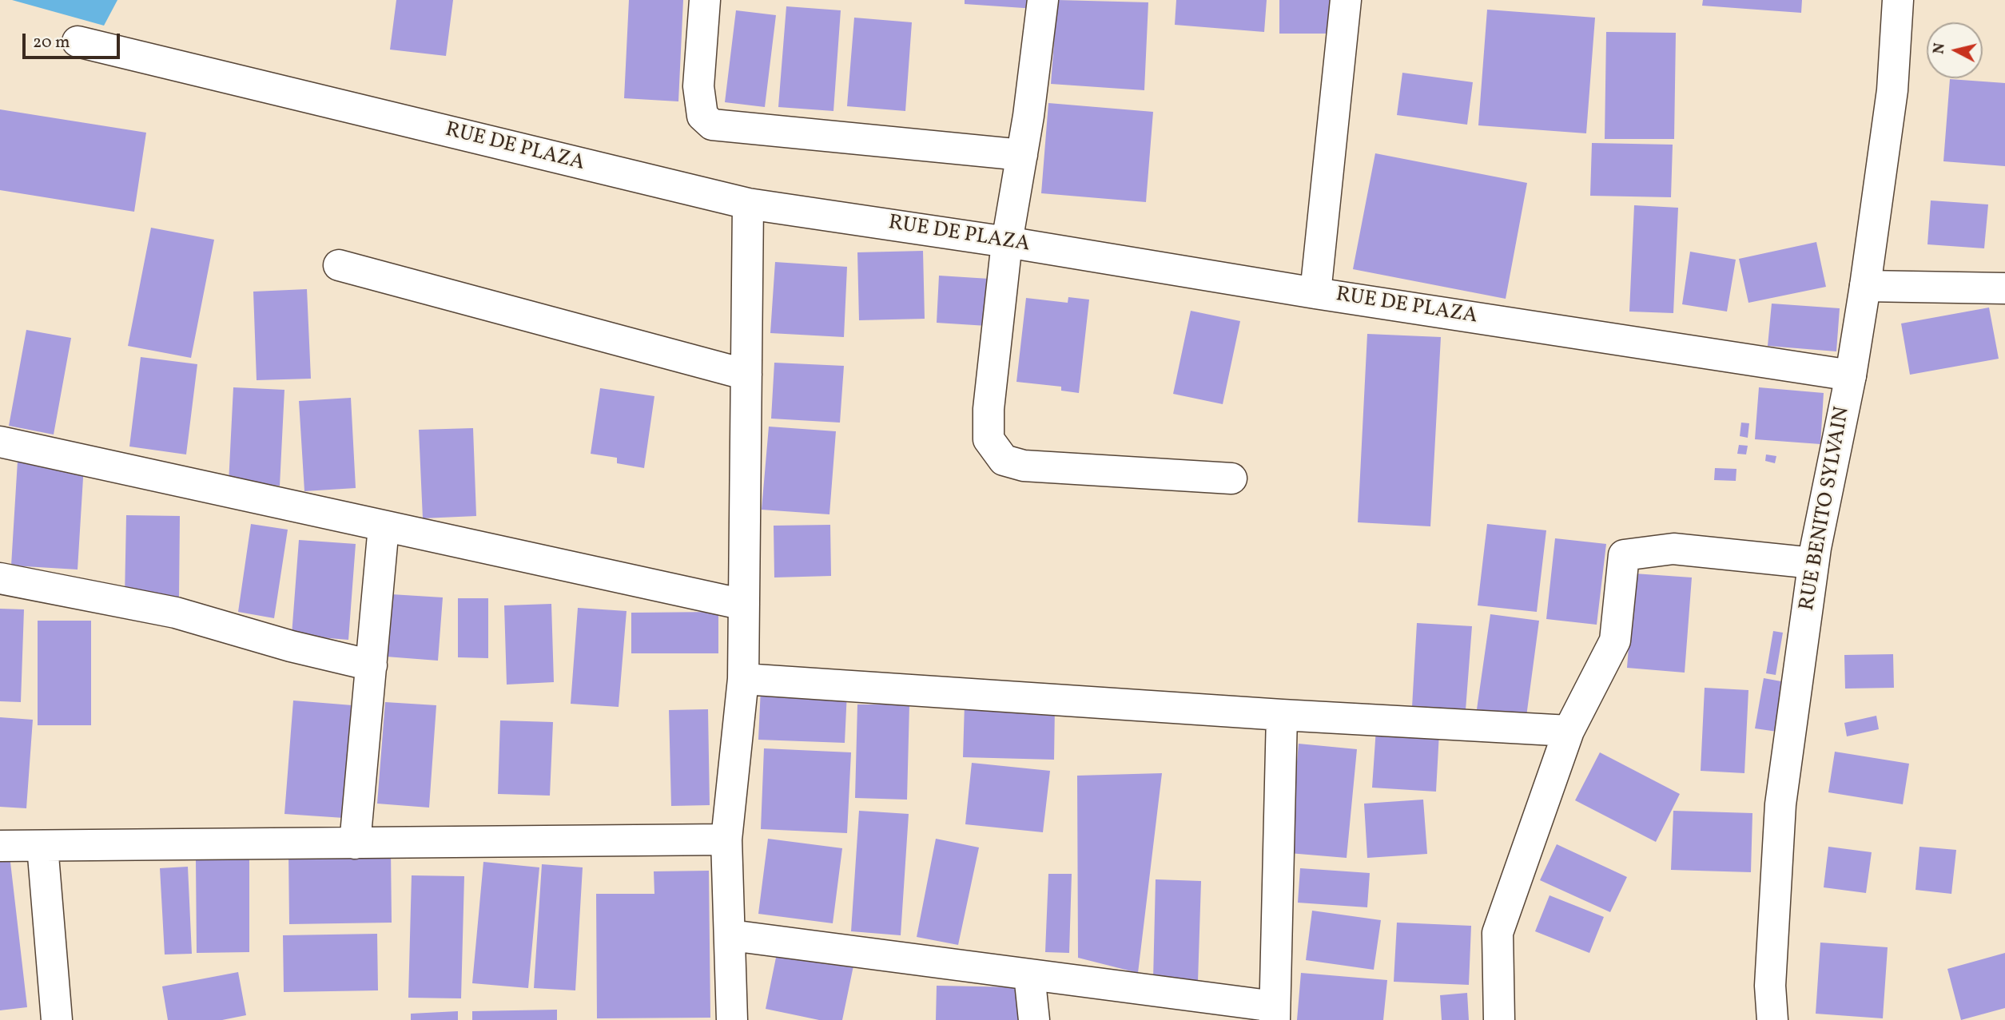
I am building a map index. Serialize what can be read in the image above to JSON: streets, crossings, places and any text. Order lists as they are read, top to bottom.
{
  "streets": {
    "street": ["RUE DE PLAZA", "RUE BENITO SYLVAIN"]
  },
  "crossings": [
    ["RUE DE PLAZA", "RUE BENITO SYLVAIN"]
  ],
  "scale_bar": "20 m",
  "north": "left"
}
